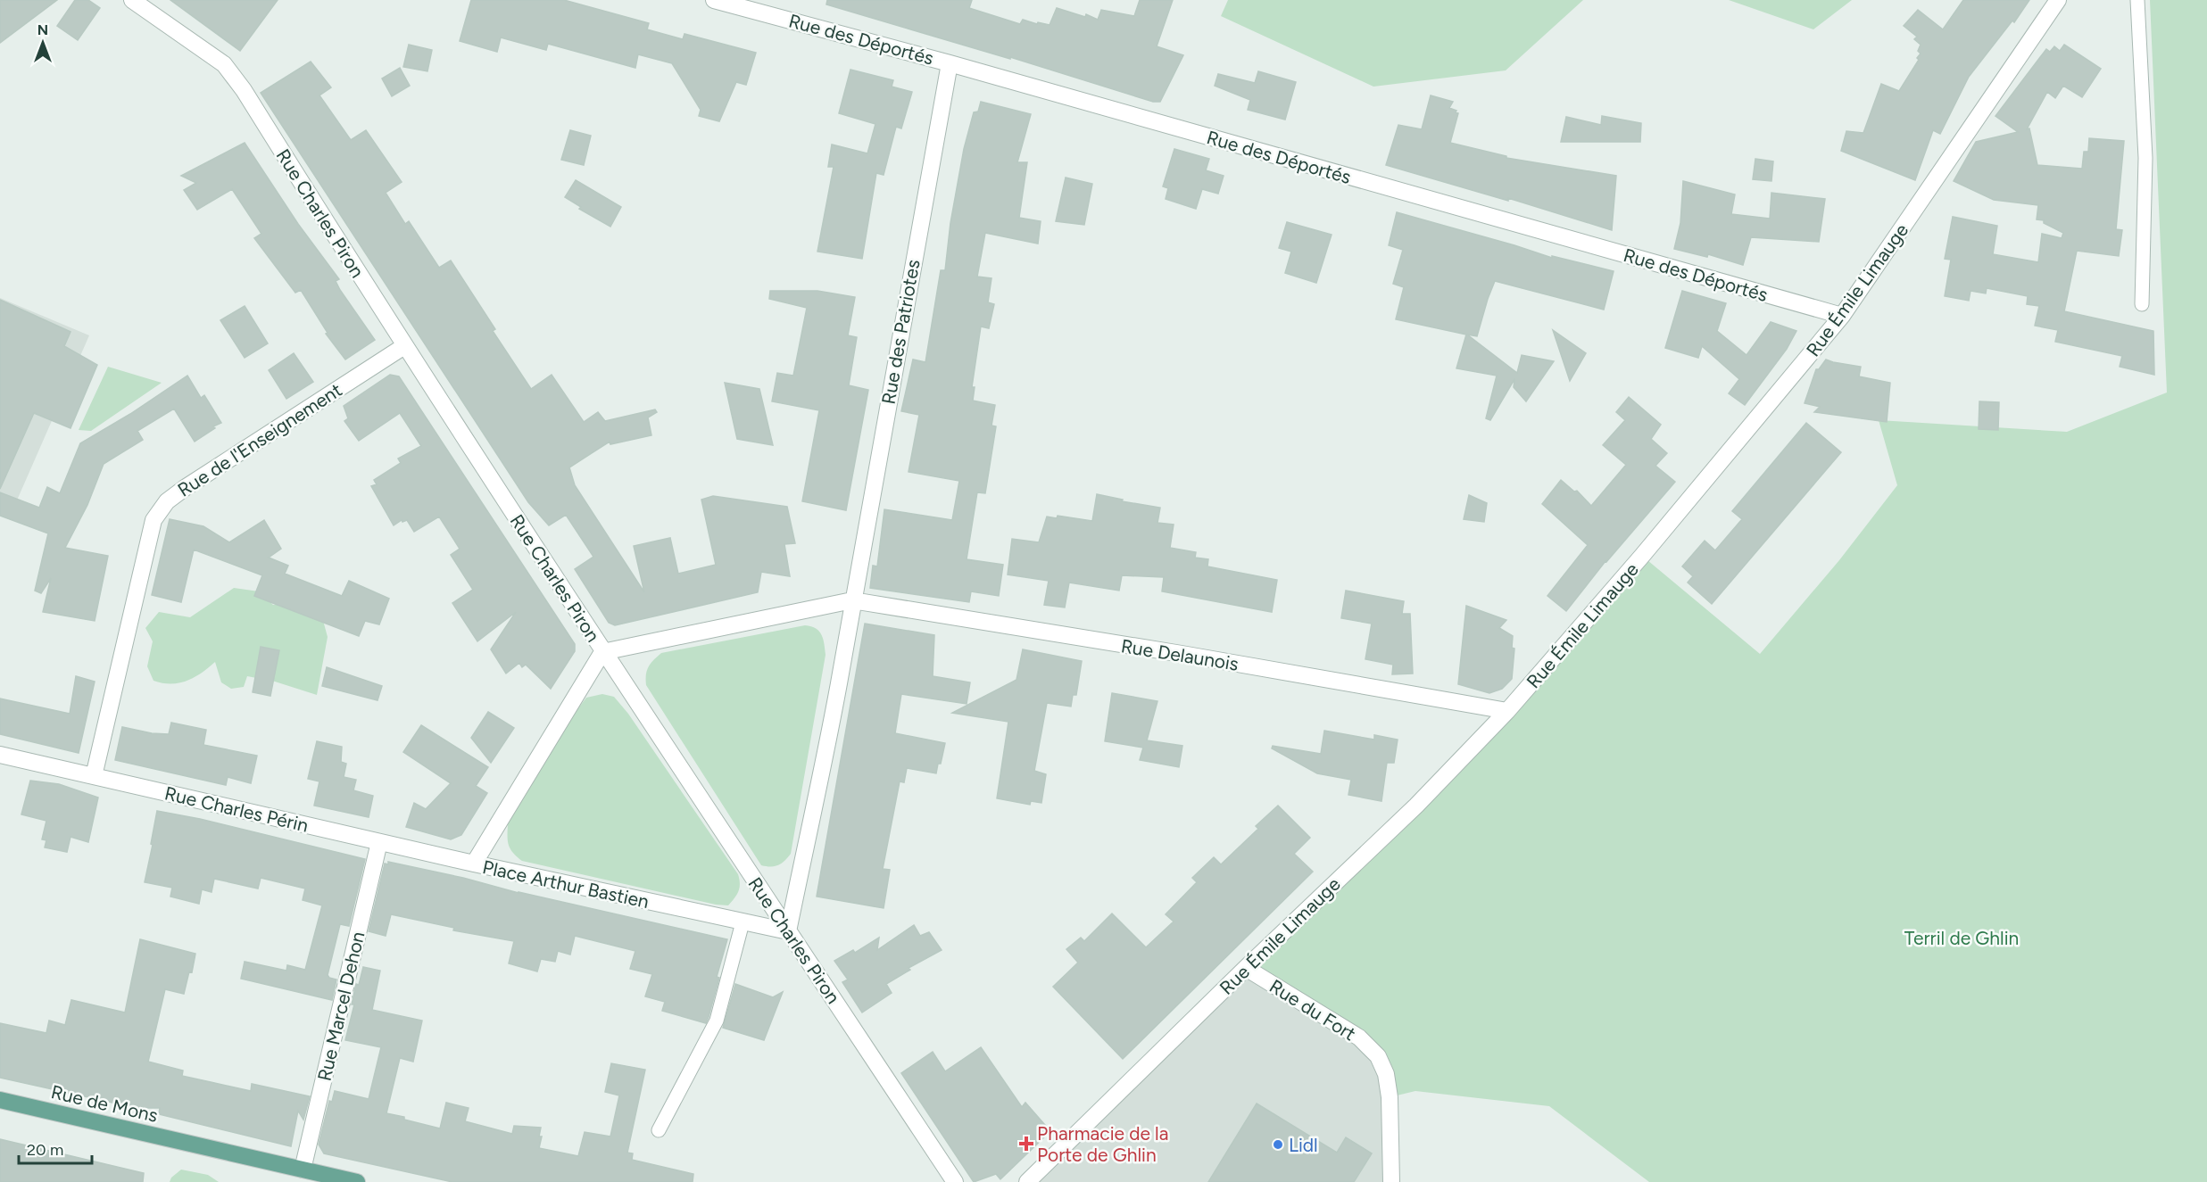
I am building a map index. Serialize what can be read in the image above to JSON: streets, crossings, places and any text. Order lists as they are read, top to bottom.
{
  "streets": {
    "main road": ["Rue de Mons"],
    "street": [
      "Rue des Déportés",
      "Rue Charles Piron",
      "Rue Émile Limauge",
      "Rue des Patriotes",
      "Rue de l'Enseignement",
      "Rue Delaunois",
      "Rue Charles Périn",
      "Place Arthur Bastien",
      "Rue Marcel Dehon",
      "Rue du Fort"
    ]
  },
  "crossings": [
    ["Rue des Déportés", "Rue Émile Limauge"],
    ["Rue des Déportés", "Rue des Patriotes"],
    ["Rue Charles Piron", "Rue de l'Enseignement"],
    ["Rue Charles Piron", "Place Arthur Bastien"],
    ["Rue Émile Limauge", "Rue Delaunois"],
    ["Rue Émile Limauge", "Rue du Fort"],
    ["Rue des Patriotes", "Rue Delaunois"],
    ["Rue de l'Enseignement", "Rue Charles Périn"],
    ["Rue Charles Périn", "Place Arthur Bastien"],
    ["Rue Charles Périn", "Rue Marcel Dehon"],
    ["Rue Marcel Dehon", "Rue de Mons"]
  ],
  "parks": ["Terril de Ghlin"],
  "places": {
    "health": ["Pharmacie de la Porte de Ghlin"],
    "other": ["Lidl"]
  },
  "scale_bar": "20 m",
  "north": "top"
}
